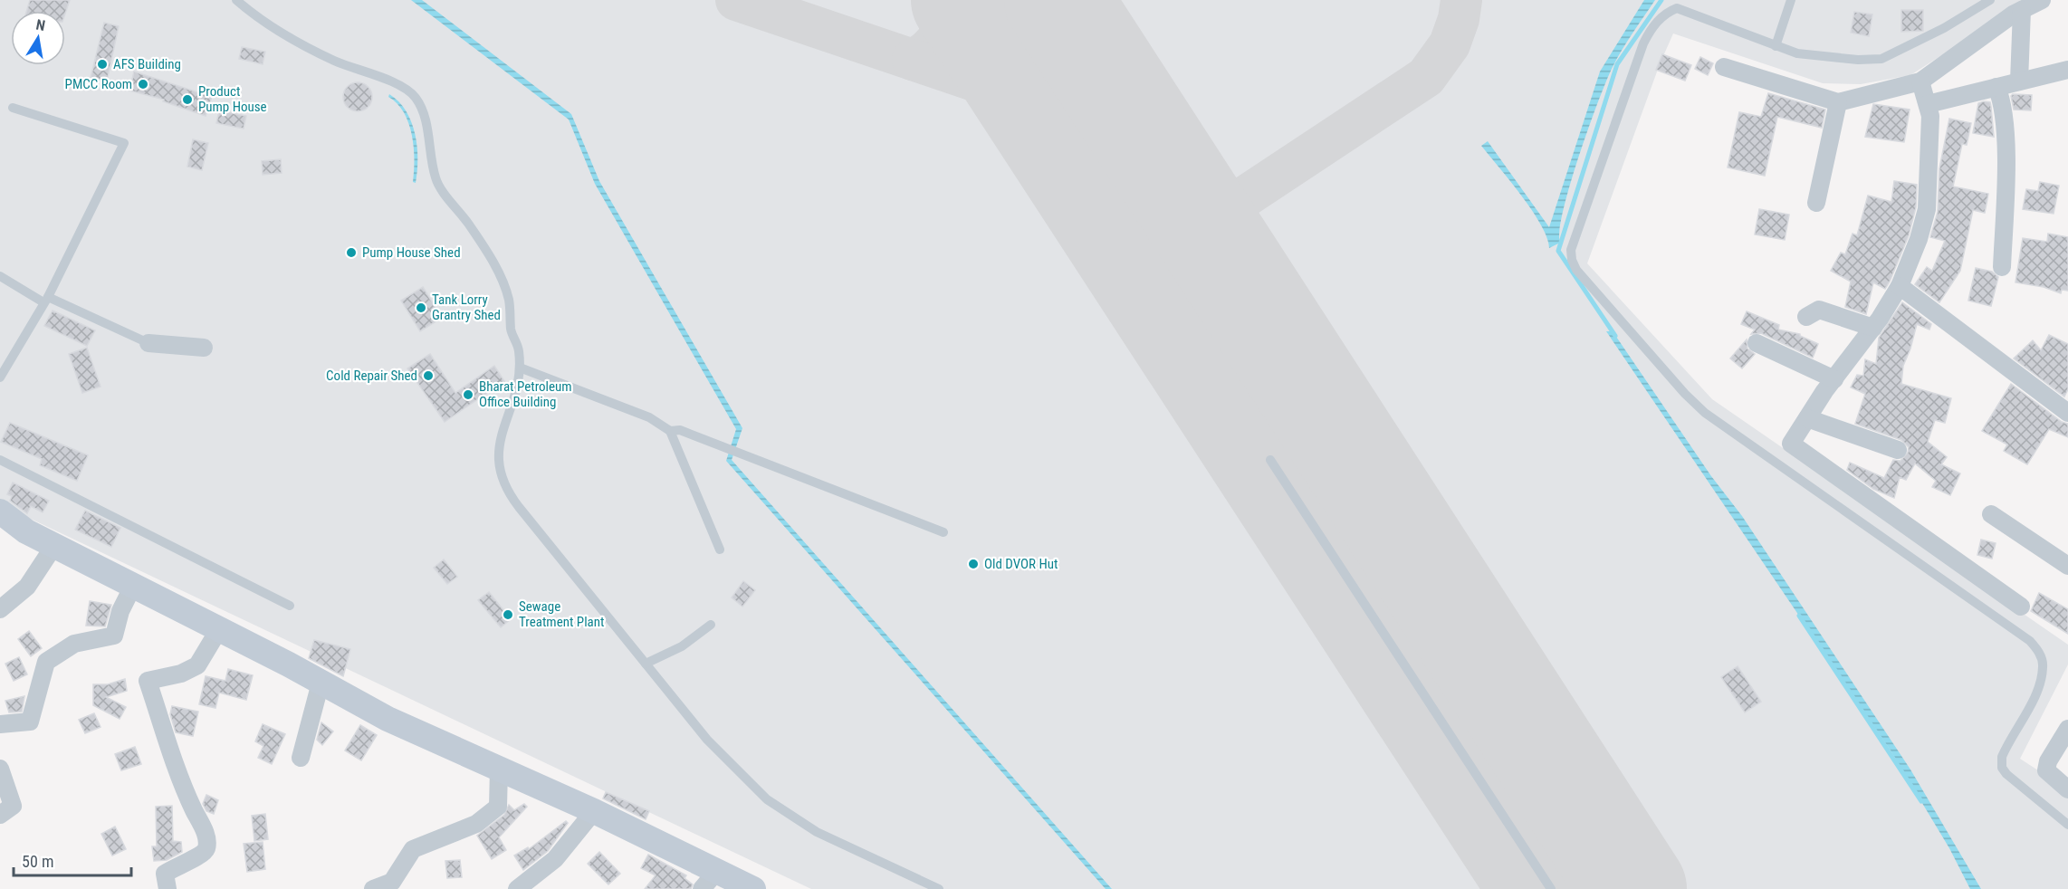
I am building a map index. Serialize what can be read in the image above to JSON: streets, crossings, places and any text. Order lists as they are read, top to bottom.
{
  "places": [
    "AFS Building",
    "PMCC Room",
    "Product Pump House",
    "Pump House Shed",
    "Tank Lorry Grantry Shed",
    "Cold Repair Shed",
    "Bharat Petroleum Office Building",
    "Old DVOR Hut",
    "Sewage Treatment Plant"
  ],
  "scale_bar": "50 m",
  "north": "top"
}
